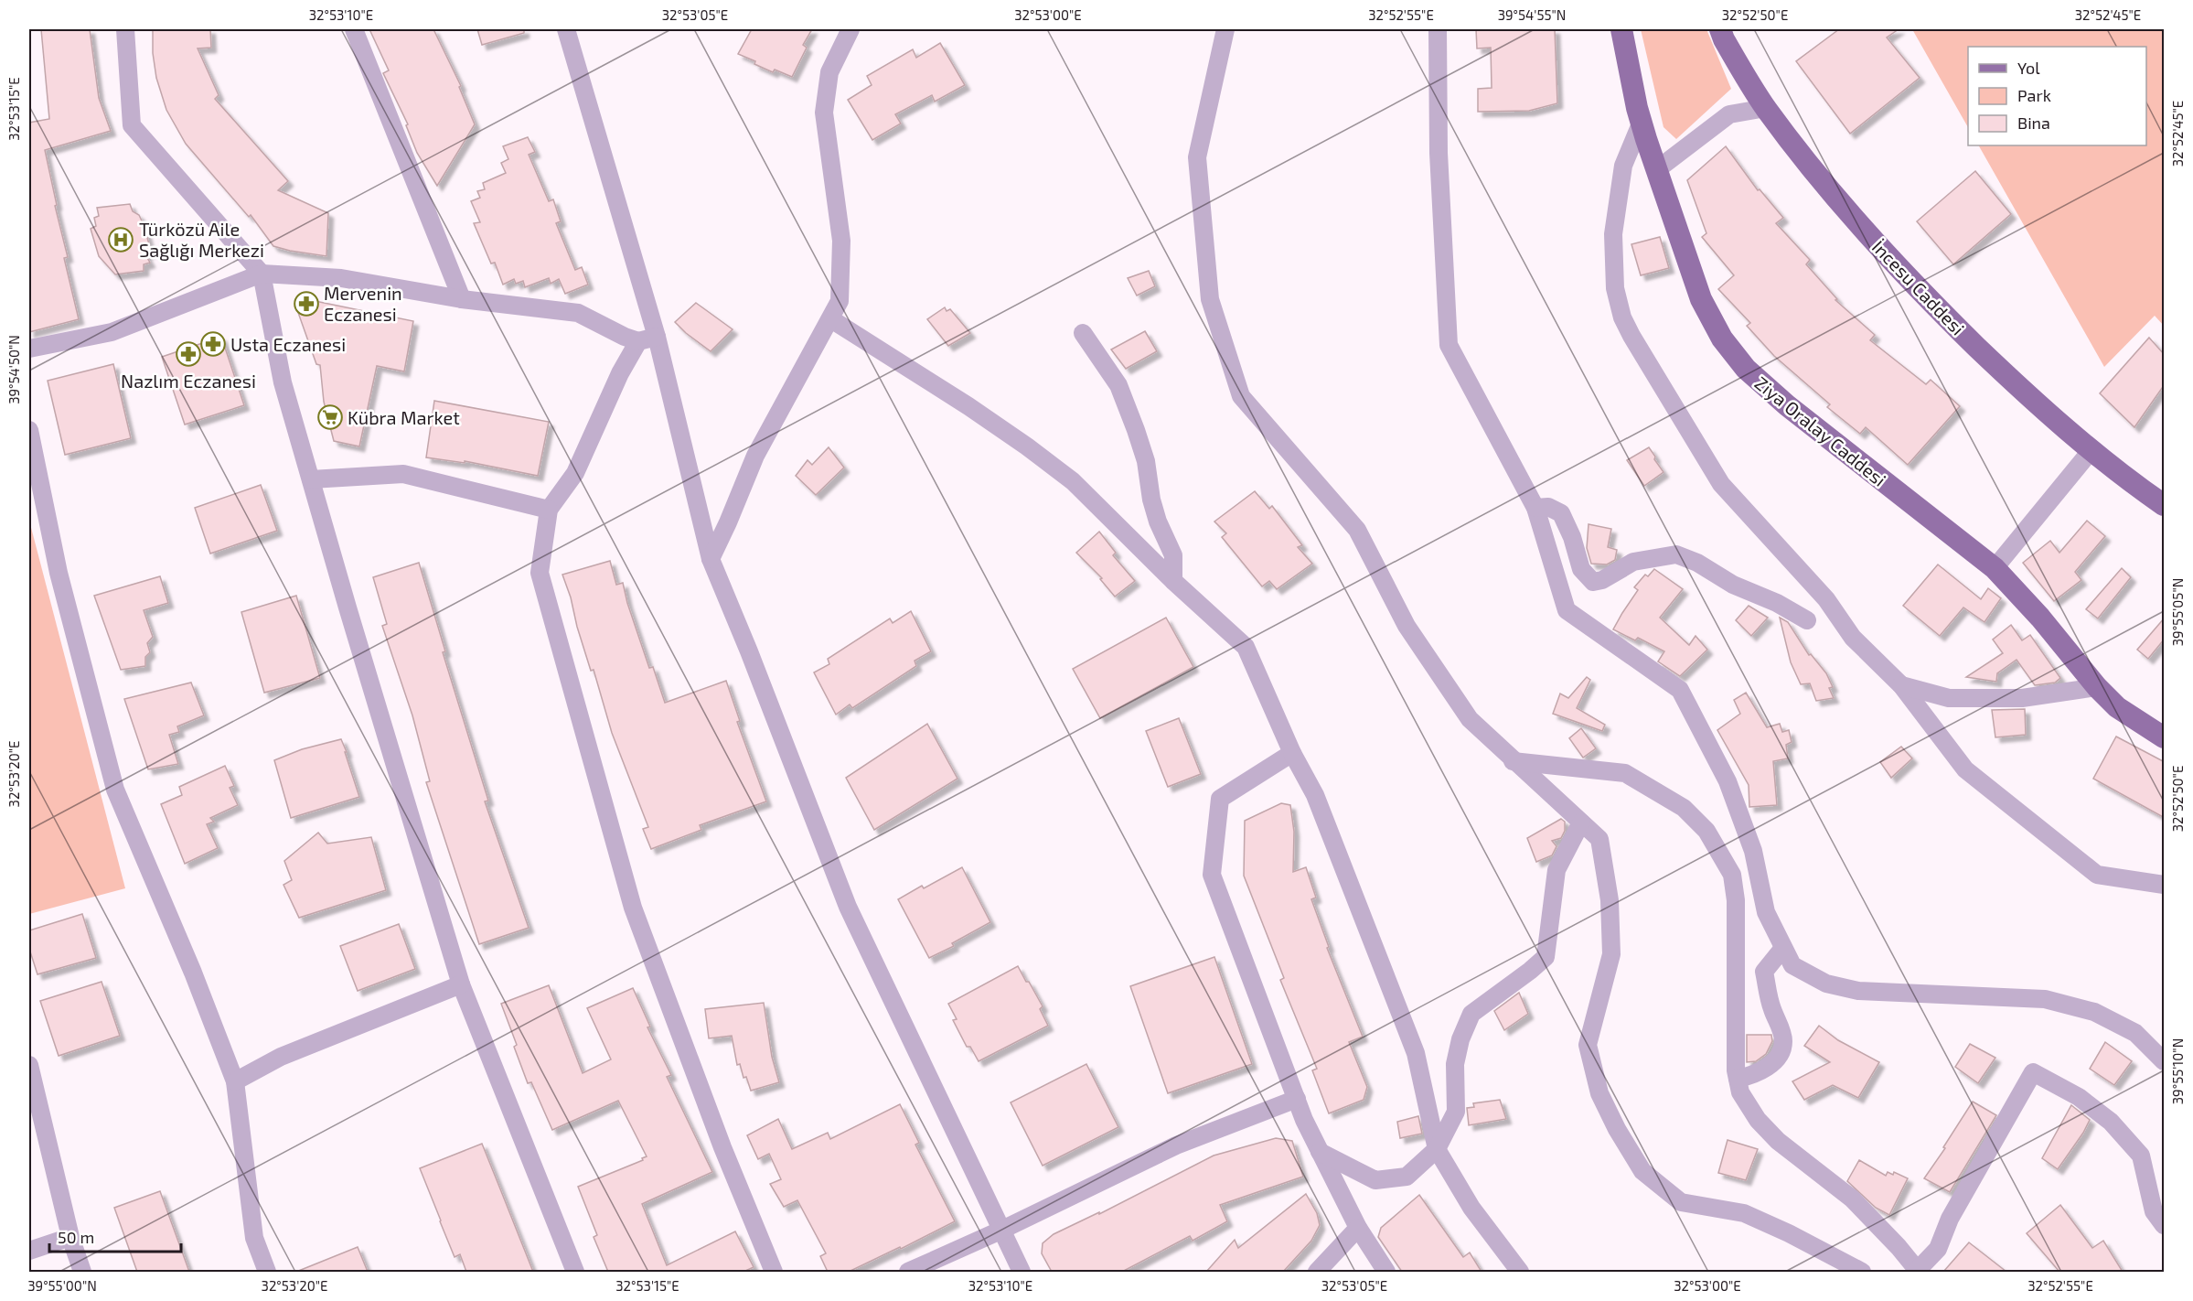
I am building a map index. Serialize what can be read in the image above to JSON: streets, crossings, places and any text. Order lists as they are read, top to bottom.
{
  "streets": {
    "main road": ["İncesu Caddesi", "Ziya Oralay Caddesi"]
  },
  "places": {
    "hospital": ["Türközü Aile Sağlığı Merkezi"],
    "pharmacy": ["Mervenin Eczanesi", "Usta Eczanesi", "Nazlım Eczanesi"],
    "supermarket": ["Kübra Market"]
  },
  "legend": ["Yol", "Park", "Bina"],
  "scale_bar": "50 m",
  "coordinates": [
    "32°53'10\"E",
    "32°53'05\"E",
    "32°53'00\"E",
    "32°52'55\"E",
    "39°54'55\"N",
    "32°52'50\"E",
    "32°52'45\"E",
    "32°53'15\"E",
    "39°54'50\"N",
    "39°55'05\"N",
    "32°53'20\"E",
    "39°55'10\"N",
    "39°55'00\"N"
  ]
}
